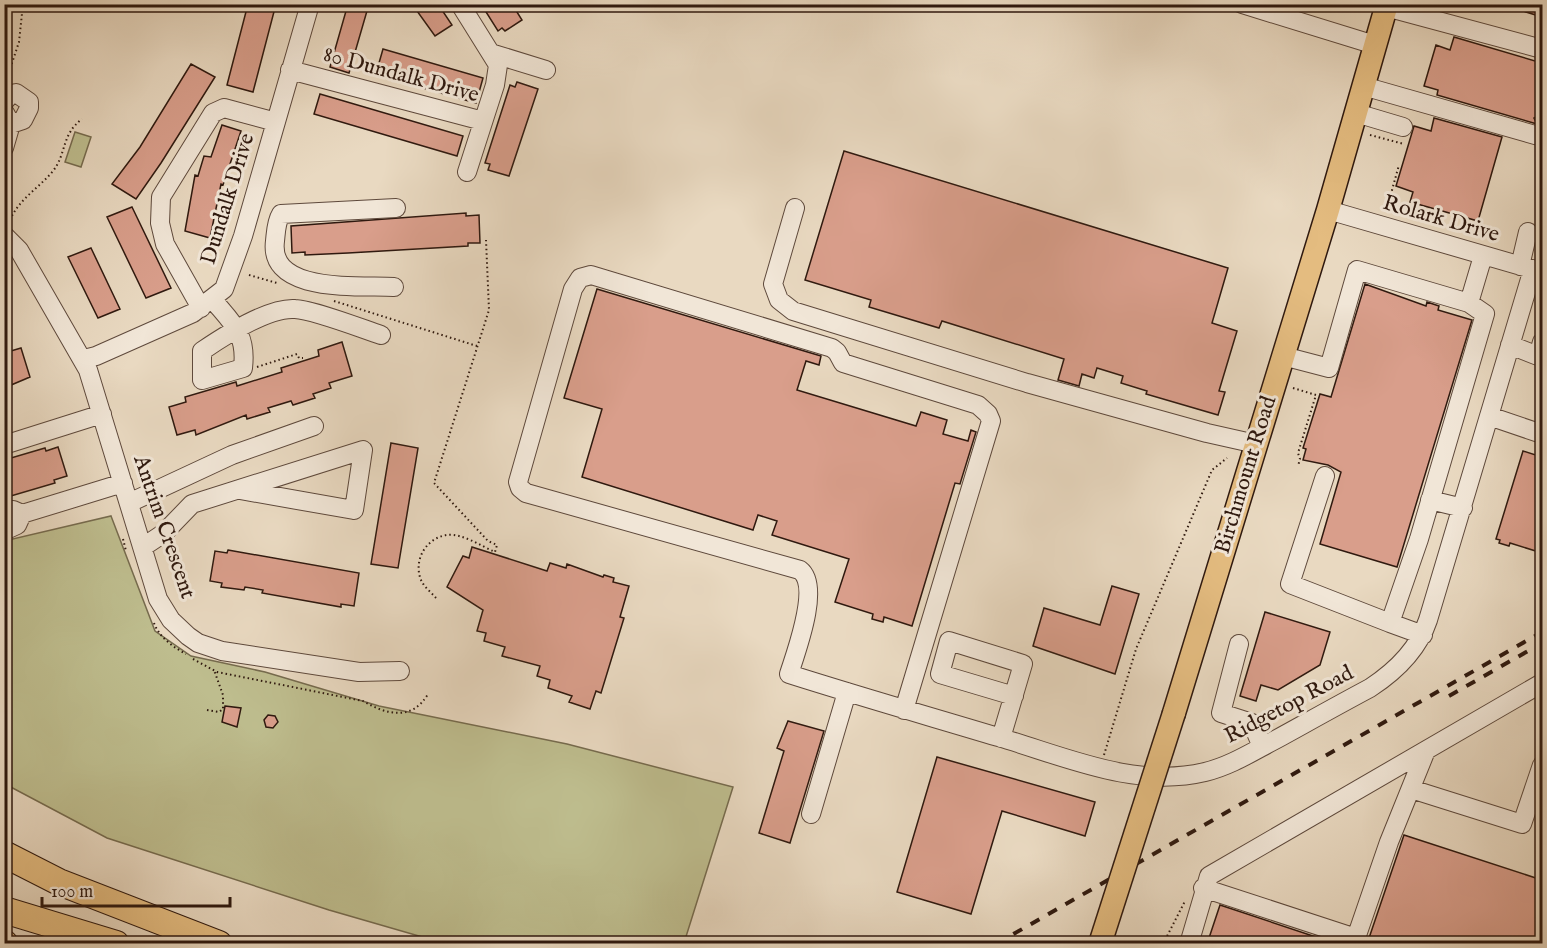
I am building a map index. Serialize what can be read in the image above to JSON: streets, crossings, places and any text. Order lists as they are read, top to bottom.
{
  "streets": {
    "main road": ["Birchmount Road"],
    "street": [
      "80 Dundalk Drive",
      "Dundalk Drive",
      "Rolark Drive",
      "Antrim Crescent",
      "Ridgetop Road"
    ]
  },
  "crossings": [
    ["80 Dundalk Drive", "Dundalk Drive"],
    ["Dundalk Drive", "Antrim Crescent"],
    ["Rolark Drive", "Birchmount Road"],
    ["Rolark Drive", "Ridgetop Road"]
  ],
  "scale_bar": "100 m"
}
